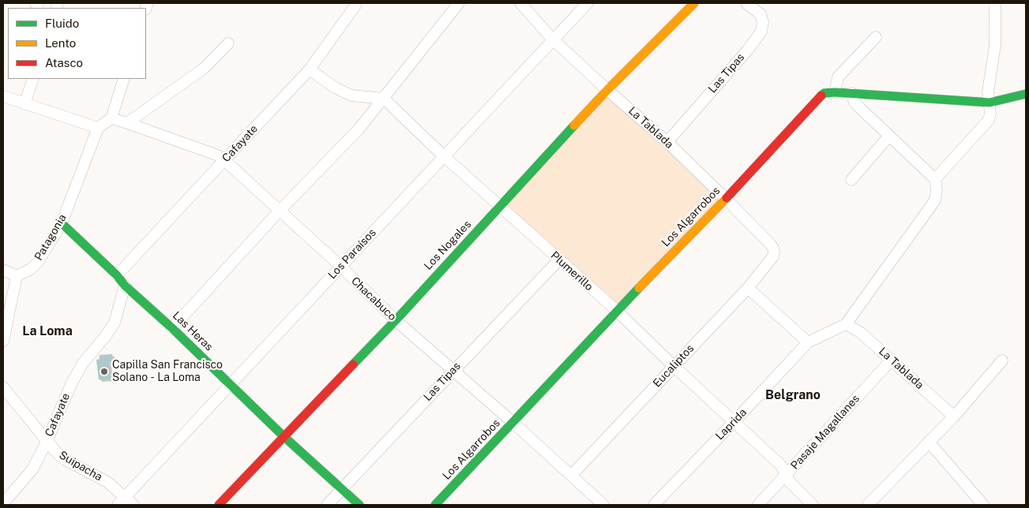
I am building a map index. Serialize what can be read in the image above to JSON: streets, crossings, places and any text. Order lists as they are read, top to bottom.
{
  "streets": {
    "street": [
      "Las Tipas",
      "La Tablada",
      "Cafayate",
      "Los Algarrobos",
      "Patagonia",
      "Los Nogales",
      "Los Paraísos",
      "Plumerillo",
      "Chacabuco",
      "Las Heras",
      "Eucaliptos",
      "Laprida",
      "Pasaje Magallanes",
      "Suipacha"
    ]
  },
  "crossings": [
    ["Las Tipas", "La Tablada"],
    ["Las Tipas", "Plumerillo"],
    ["Las Tipas", "Chacabuco"],
    ["Las Tipas", "Las Heras"],
    ["La Tablada", "Los Algarrobos"],
    ["La Tablada", "Los Nogales"],
    ["La Tablada", "Los Paraísos"],
    ["La Tablada", "Eucaliptos"],
    ["La Tablada", "Pasaje Magallanes"],
    ["Cafayate", "Chacabuco"],
    ["Cafayate", "Las Heras"],
    ["Cafayate", "Suipacha"],
    ["Los Algarrobos", "Plumerillo"],
    ["Los Algarrobos", "Chacabuco"],
    ["Patagonia", "Las Heras"],
    ["Los Nogales", "Plumerillo"],
    ["Los Nogales", "Chacabuco"],
    ["Los Nogales", "Las Heras"],
    ["Los Paraísos", "Plumerillo"],
    ["Los Paraísos", "Chacabuco"],
    ["Los Paraísos", "Las Heras"],
    ["Los Paraísos", "Suipacha"],
    ["Plumerillo", "Eucaliptos"],
    ["Plumerillo", "Laprida"],
    ["Plumerillo", "Pasaje Magallanes"],
    ["Chacabuco", "Eucaliptos"]
  ],
  "districts": ["La Loma", "Belgrano"],
  "places": ["Capilla San Francisco Solano - La Loma"],
  "legend": ["Fluido", "Lento", "Atasco"]
}
